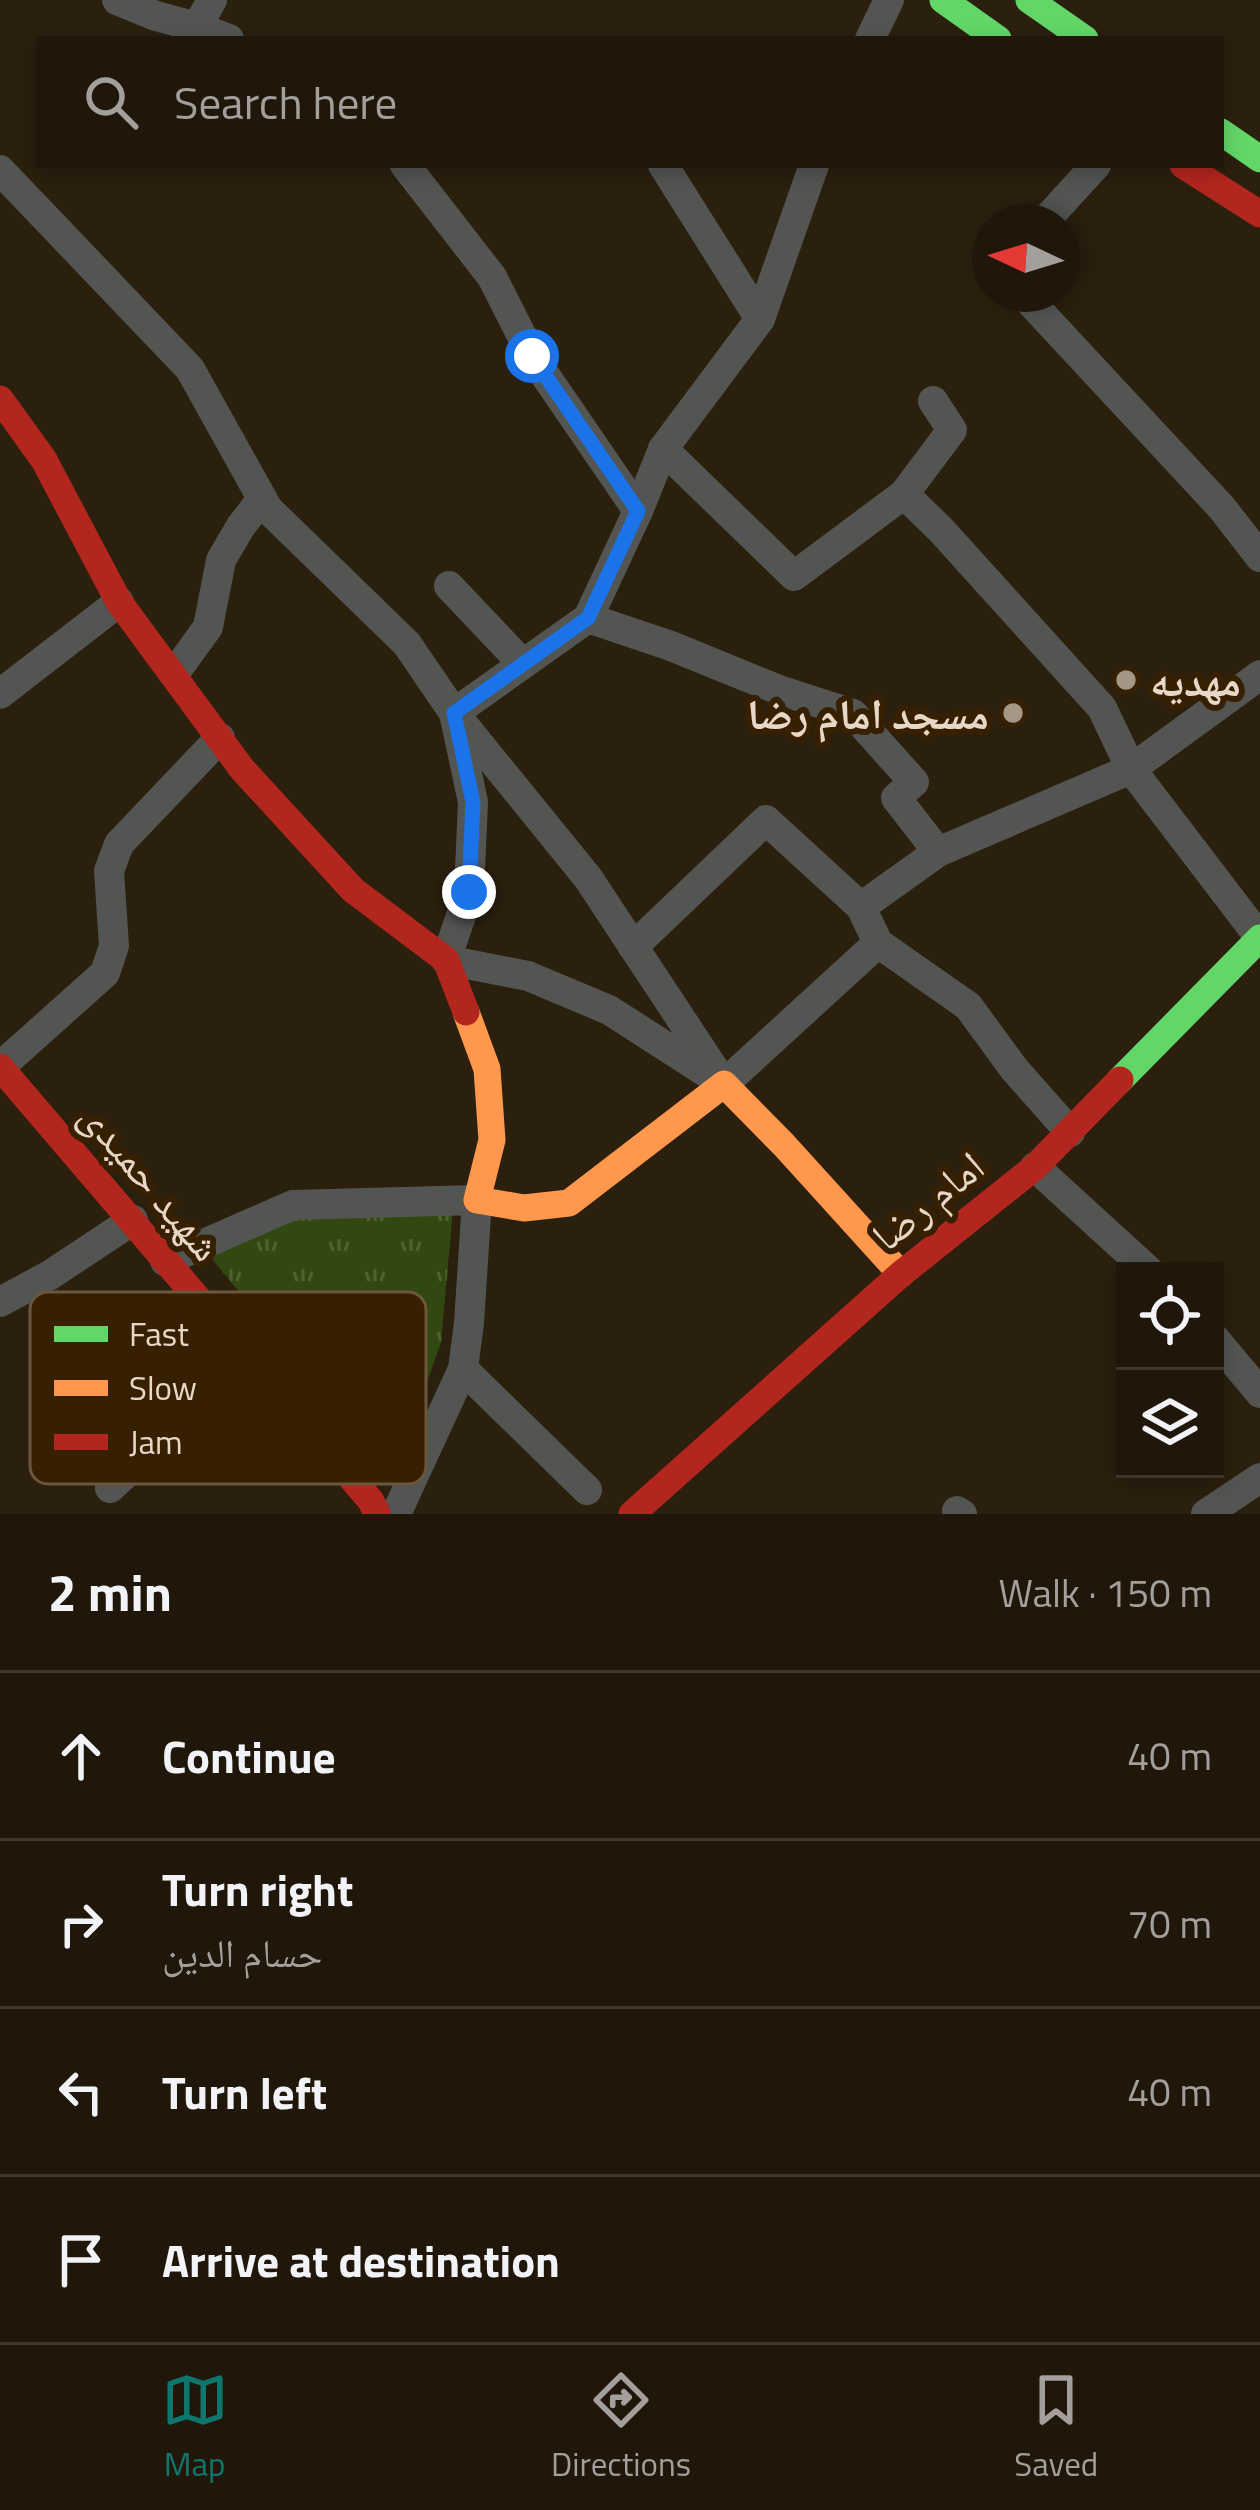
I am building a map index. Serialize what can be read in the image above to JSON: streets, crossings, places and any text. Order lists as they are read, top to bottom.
{
  "streets": {
    "main road": ["شهید حمیدی", "امام رضا"]
  },
  "places": ["مهدیه", "مسجد امام رضا"],
  "legend": ["Fast", "Slow", "Jam"],
  "north": "left",
  "page": {
    "search": "Search here",
    "heading": ["2 min", "Walk · 150 m"],
    "list": [
      ["Continue", "40 m"],
      ["Turn right", "حسام الدین", "70 m"],
      ["Turn left", "40 m"],
      "Arrive at destination"
    ],
    "nav": ["Map", "Directions", "Saved"]
  }
}
